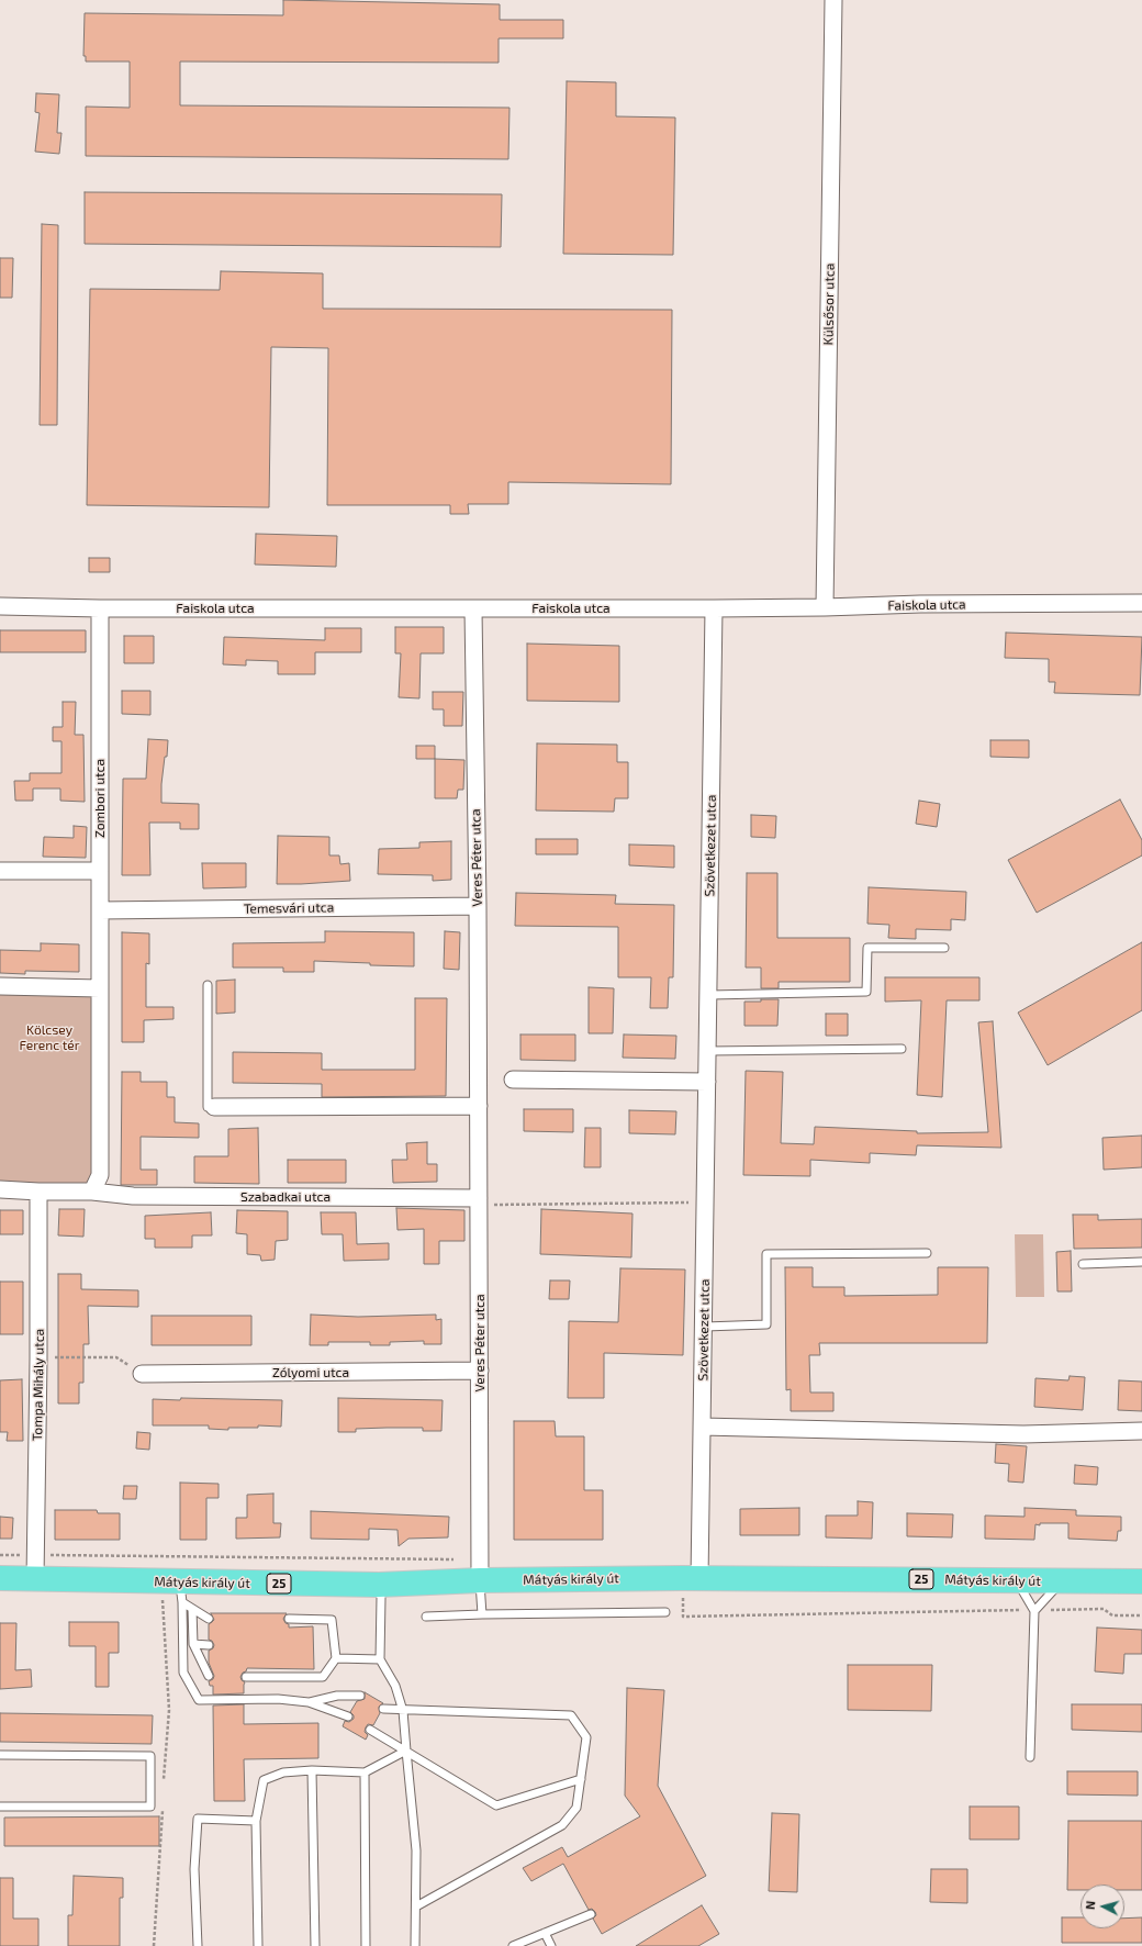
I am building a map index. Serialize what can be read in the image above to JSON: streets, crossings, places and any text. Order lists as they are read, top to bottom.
{
  "streets": {
    "main road": ["Mátyás király út", "25"],
    "street": [
      "Külsősor utca",
      "Faiskola utca",
      "Zombori utca",
      "Szövetkezet utca",
      "Veres Péter utca",
      "Temesvári utca",
      "Szabadkai utca",
      "Zólyomi utca",
      "Tompa Mihály utca"
    ]
  },
  "crossings": [
    ["Külsősor utca", "Faiskola utca"],
    ["Faiskola utca", "Zombori utca"],
    ["Faiskola utca", "Szövetkezet utca"],
    ["Faiskola utca", "Veres Péter utca"],
    ["Zombori utca", "Temesvári utca"],
    ["Szövetkezet utca", "Mátyás király út"],
    ["Veres Péter utca", "Temesvári utca"],
    ["Veres Péter utca", "Szabadkai utca"],
    ["Veres Péter utca", "Zólyomi utca"],
    ["Veres Péter utca", "Mátyás király út"],
    ["Tompa Mihály utca", "Mátyás király út"]
  ],
  "parks": ["Kölcsey Ferenc tér"],
  "north": "left"
}
